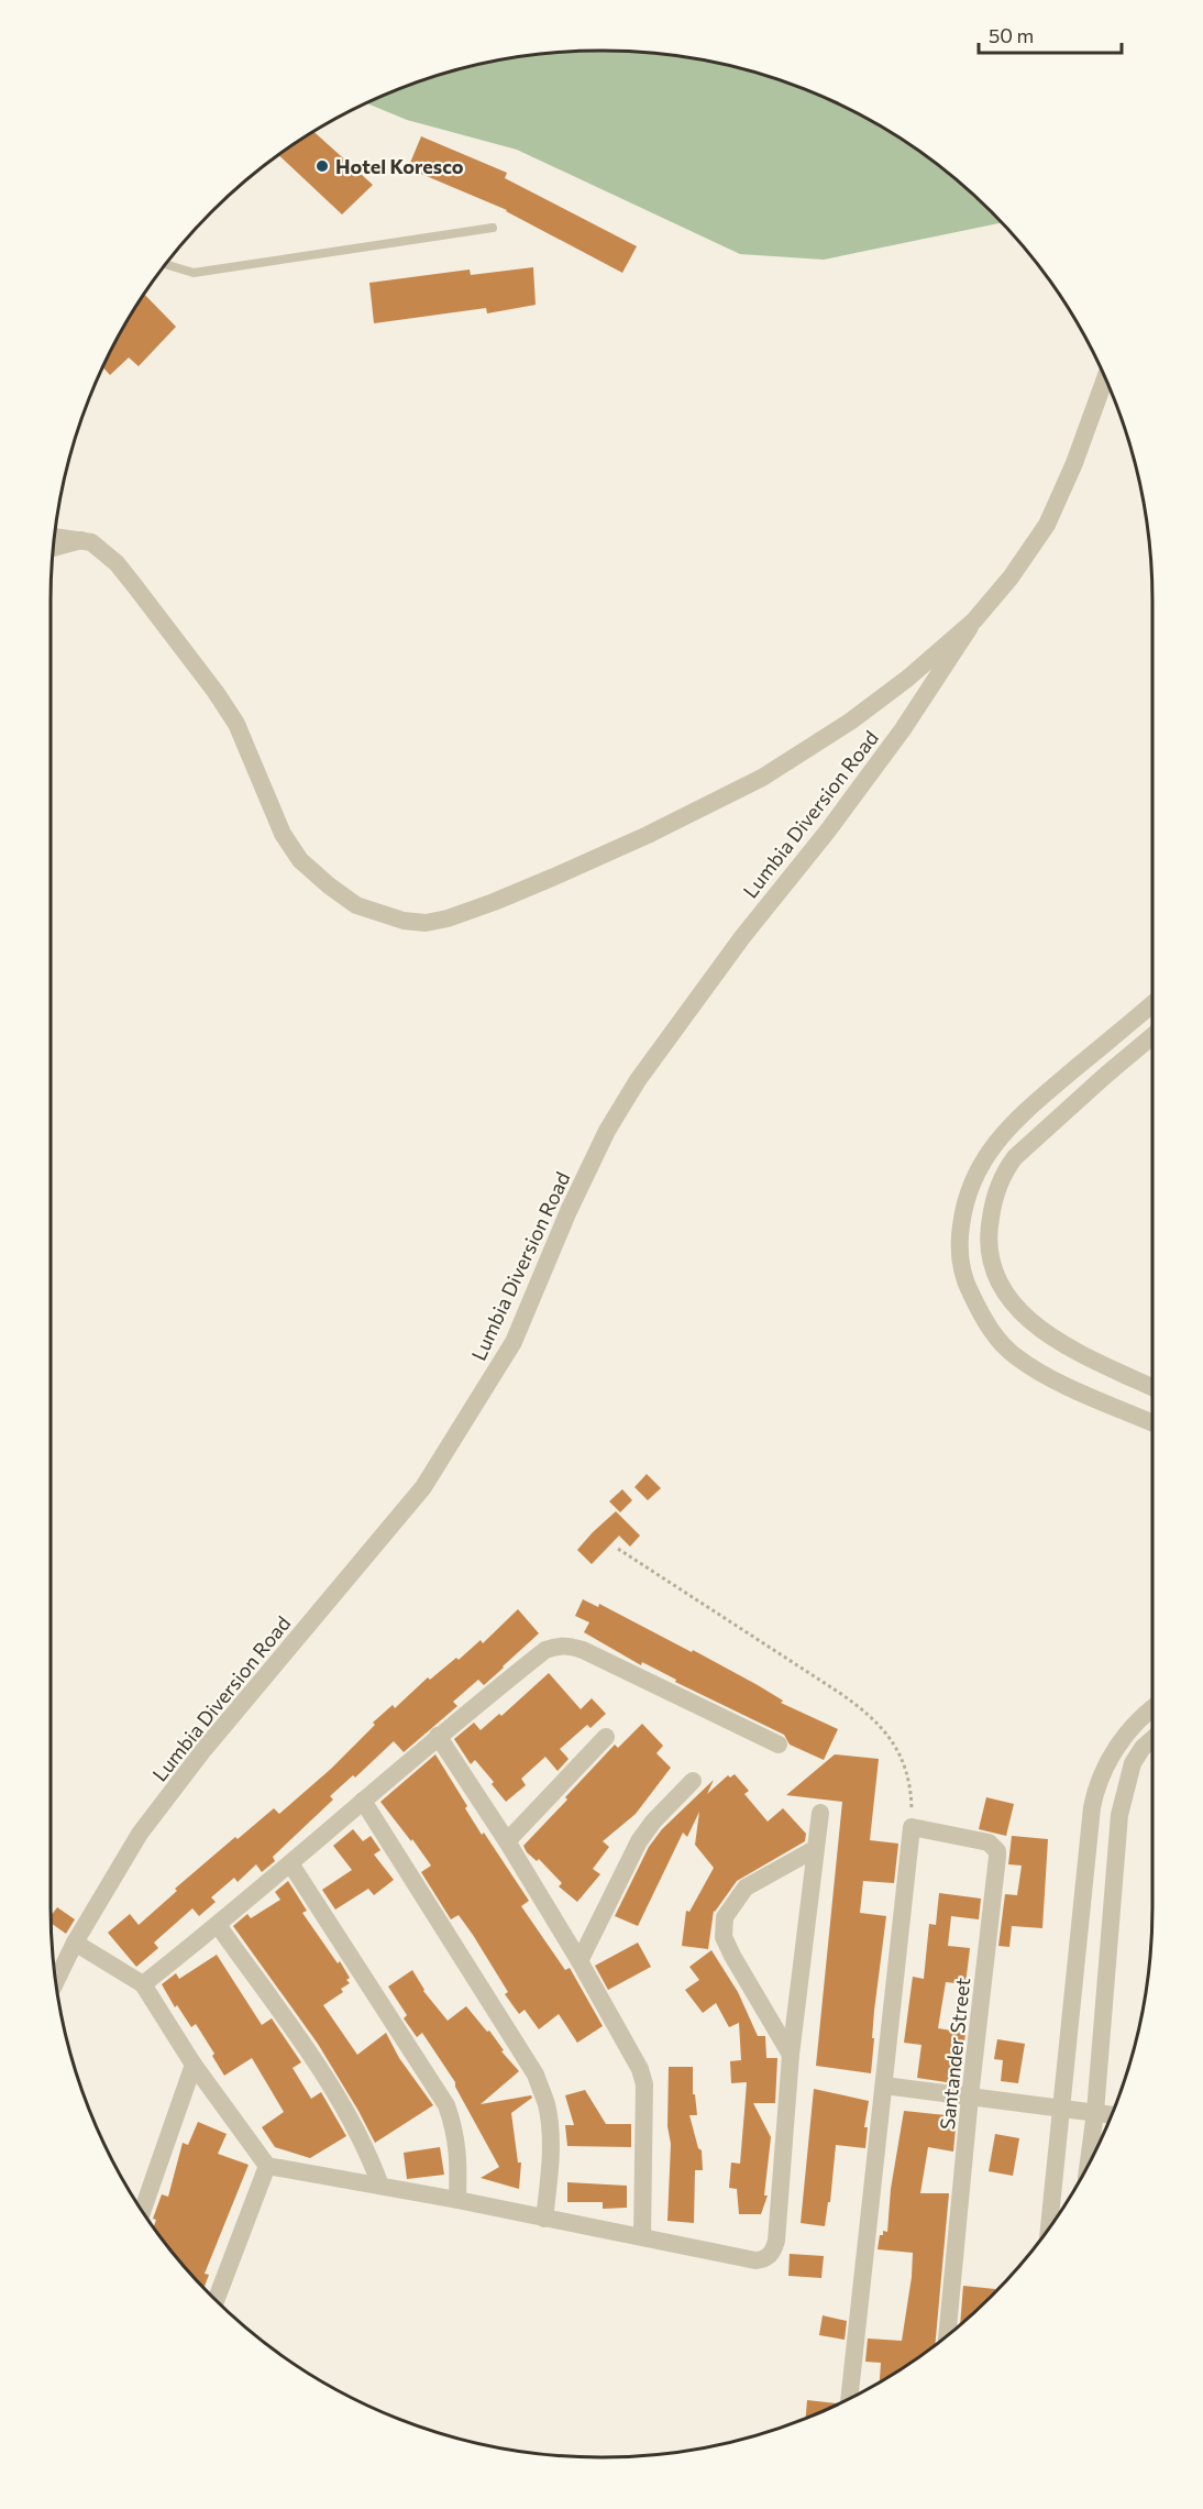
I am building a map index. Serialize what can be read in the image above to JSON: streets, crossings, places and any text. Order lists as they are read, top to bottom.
{
  "streets": {
    "street": ["Lumbia Diversion Road", "Santander Street"]
  },
  "places": ["Hotel Koresco"],
  "scale_bar": "50 m"
}
